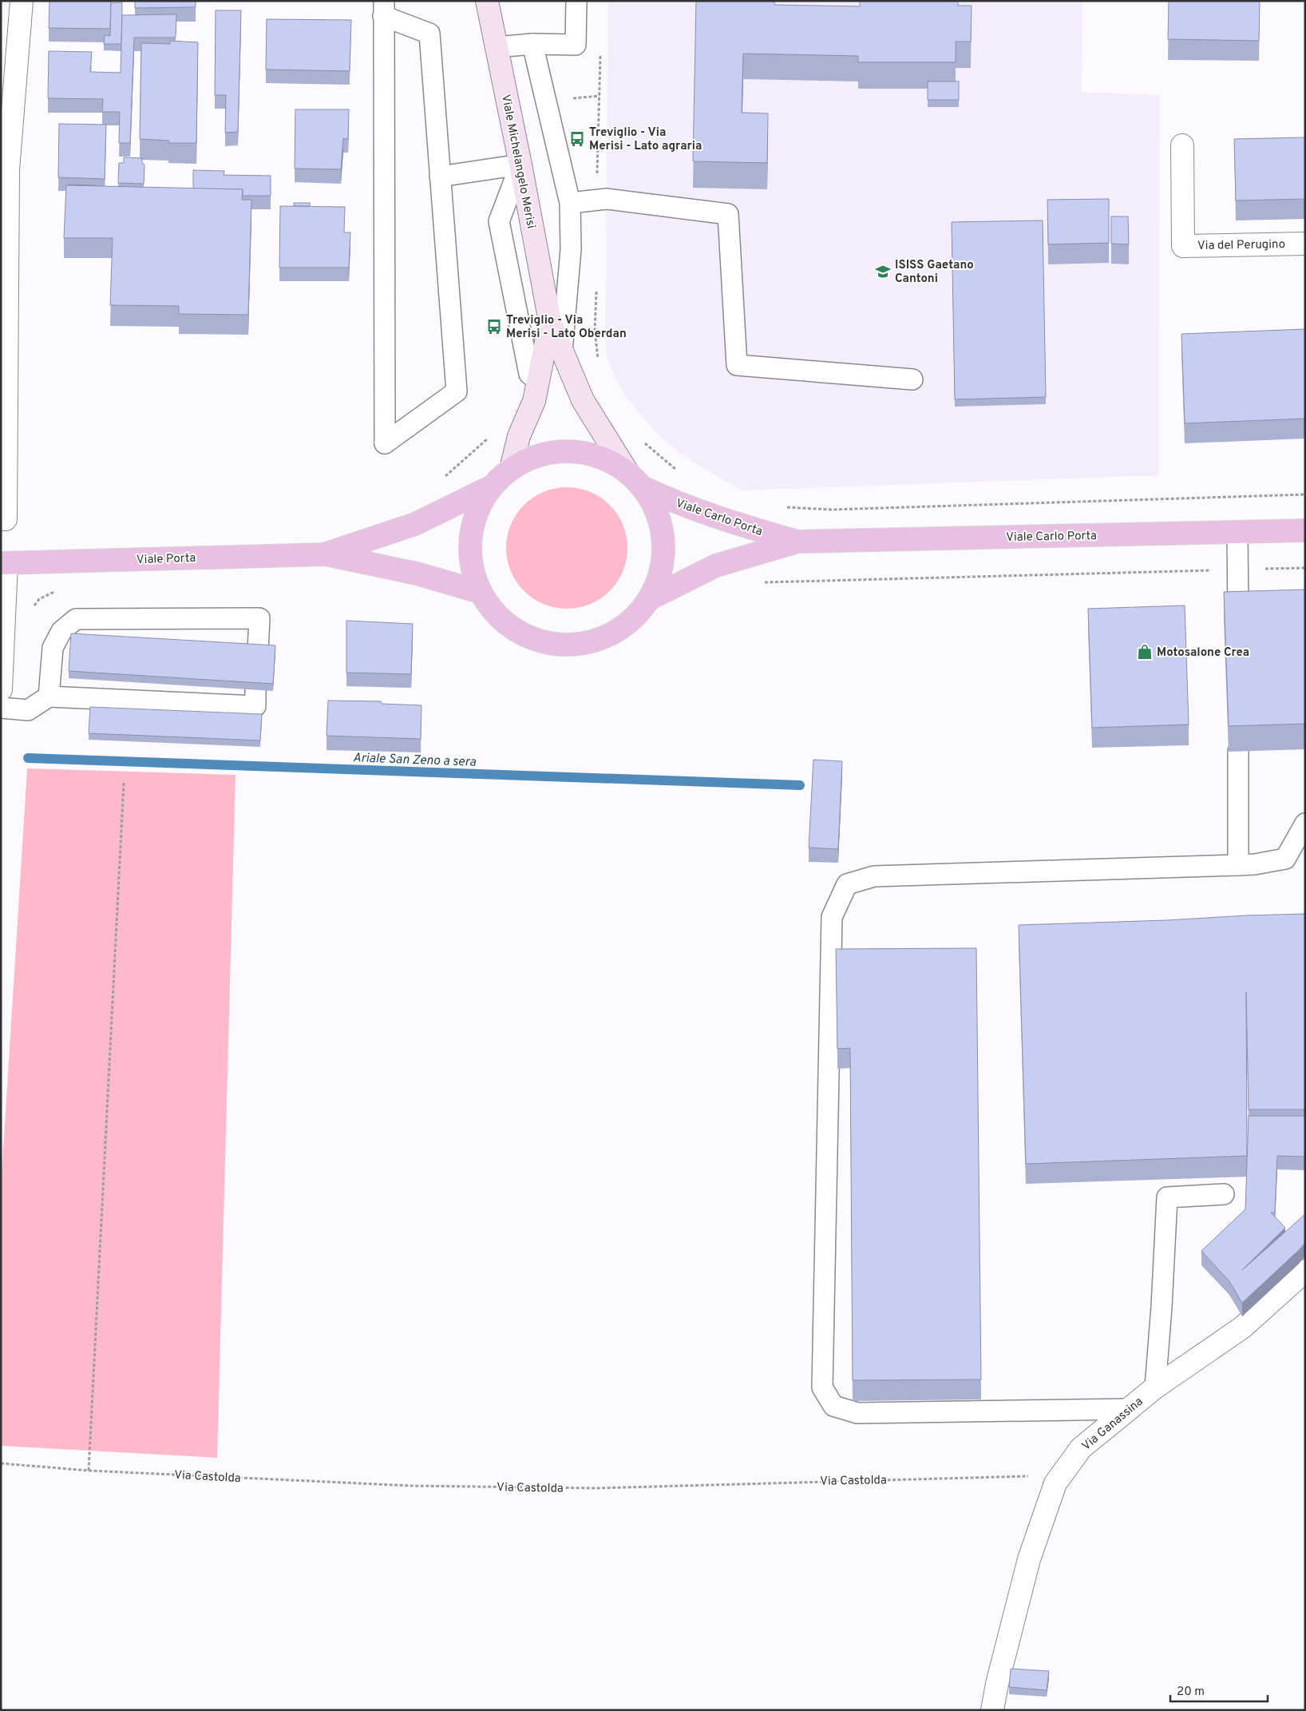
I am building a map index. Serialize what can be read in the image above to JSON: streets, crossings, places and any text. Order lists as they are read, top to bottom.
{
  "streets": {
    "main road": ["Viale Michelangelo Merisi", "Viale Carlo Porta", "Viale Porta"],
    "street": ["Via del Perugino", "Via Ganassina"],
    "path": ["Via Castolda"]
  },
  "crossings": [
    ["Viale Michelangelo Merisi", "Viale Carlo Porta"],
    ["Via Ganassina", "Via Castolda"]
  ],
  "water": ["Ariale San Zeno a sera"],
  "places": {
    "bus stop": ["Treviglio - Via Merisi - Lato agraria", "Treviglio - Via Merisi - Lato Oberdan"],
    "school or university": ["ISISS Gaetano Cantoni"],
    "shop": ["Motosalone Crea"]
  },
  "scale_bar": "20 m"
}
